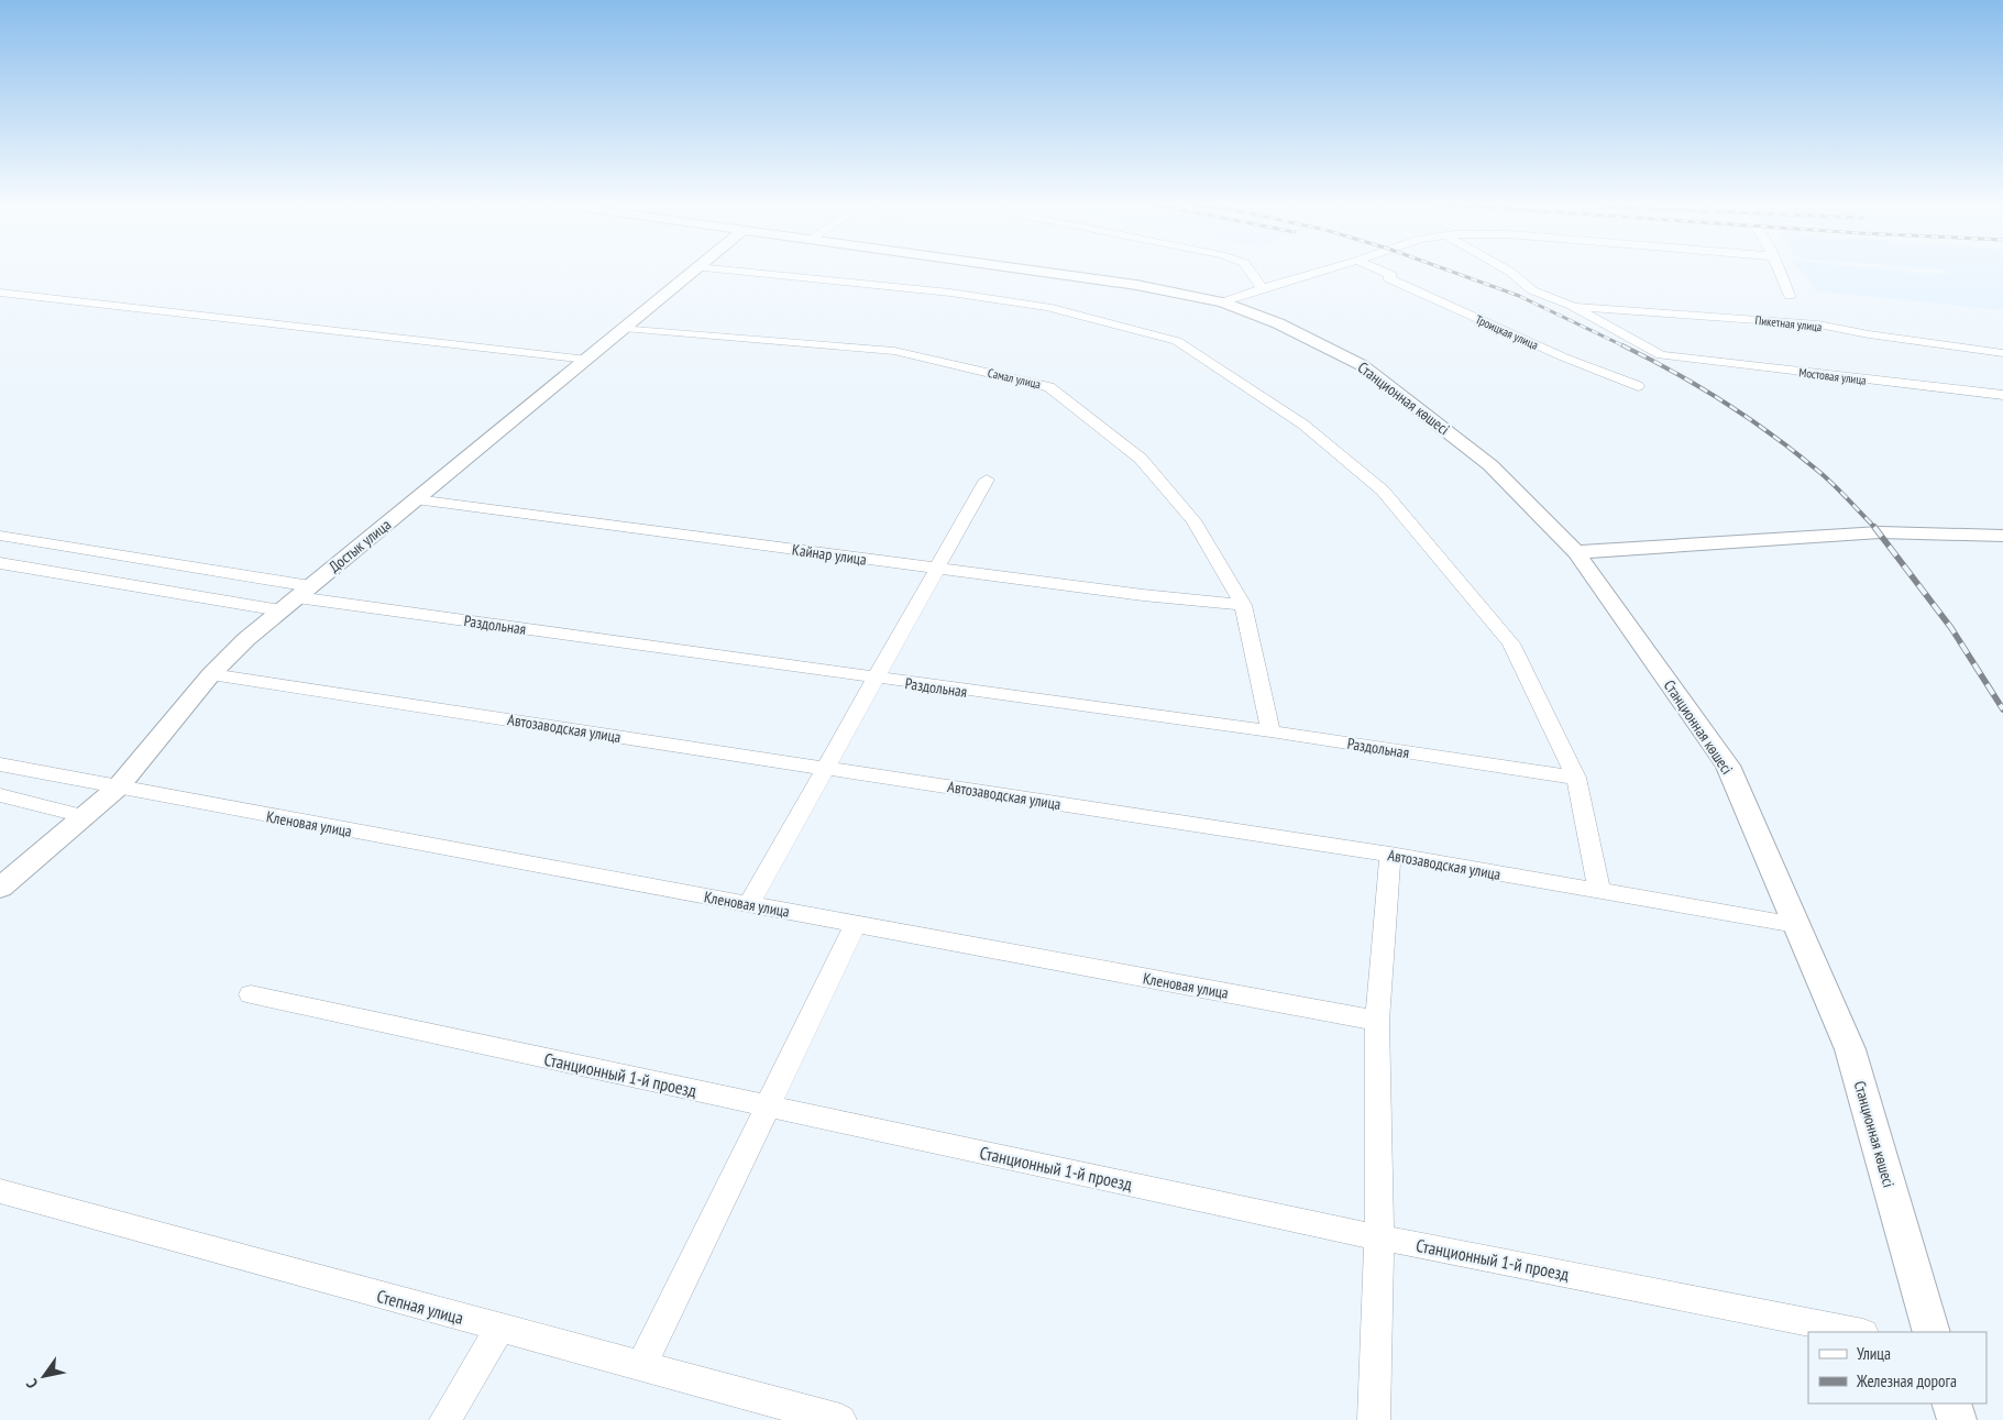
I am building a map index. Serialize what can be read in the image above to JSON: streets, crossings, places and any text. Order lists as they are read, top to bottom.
{
  "streets": {
    "street": [
      "Пикетная улица",
      "Троицкая улица",
      "Мостовая улица",
      "Самал улица",
      "Станционная көшесі",
      "Достык улица",
      "Кайнар улица",
      "Раздольная",
      "Автозаводская улица",
      "Кленовая улица",
      "Станционный 1-й проезд",
      "Степная улица"
    ]
  },
  "crossings": [
    ["Пикетная улица", "Мостовая улица"],
    ["Самал улица", "Достык улица"],
    ["Самал улица", "Кайнар улица"],
    ["Самал улица", "Раздольная"],
    ["Станционная көшесі", "Автозаводская улица"],
    ["Достык улица", "Кайнар улица"],
    ["Достык улица", "Раздольная"],
    ["Достык улица", "Автозаводская улица"],
    ["Достык улица", "Кленовая улица"]
  ],
  "legend": ["Улица", "Железная дорога"],
  "north": "bottom left"
}
